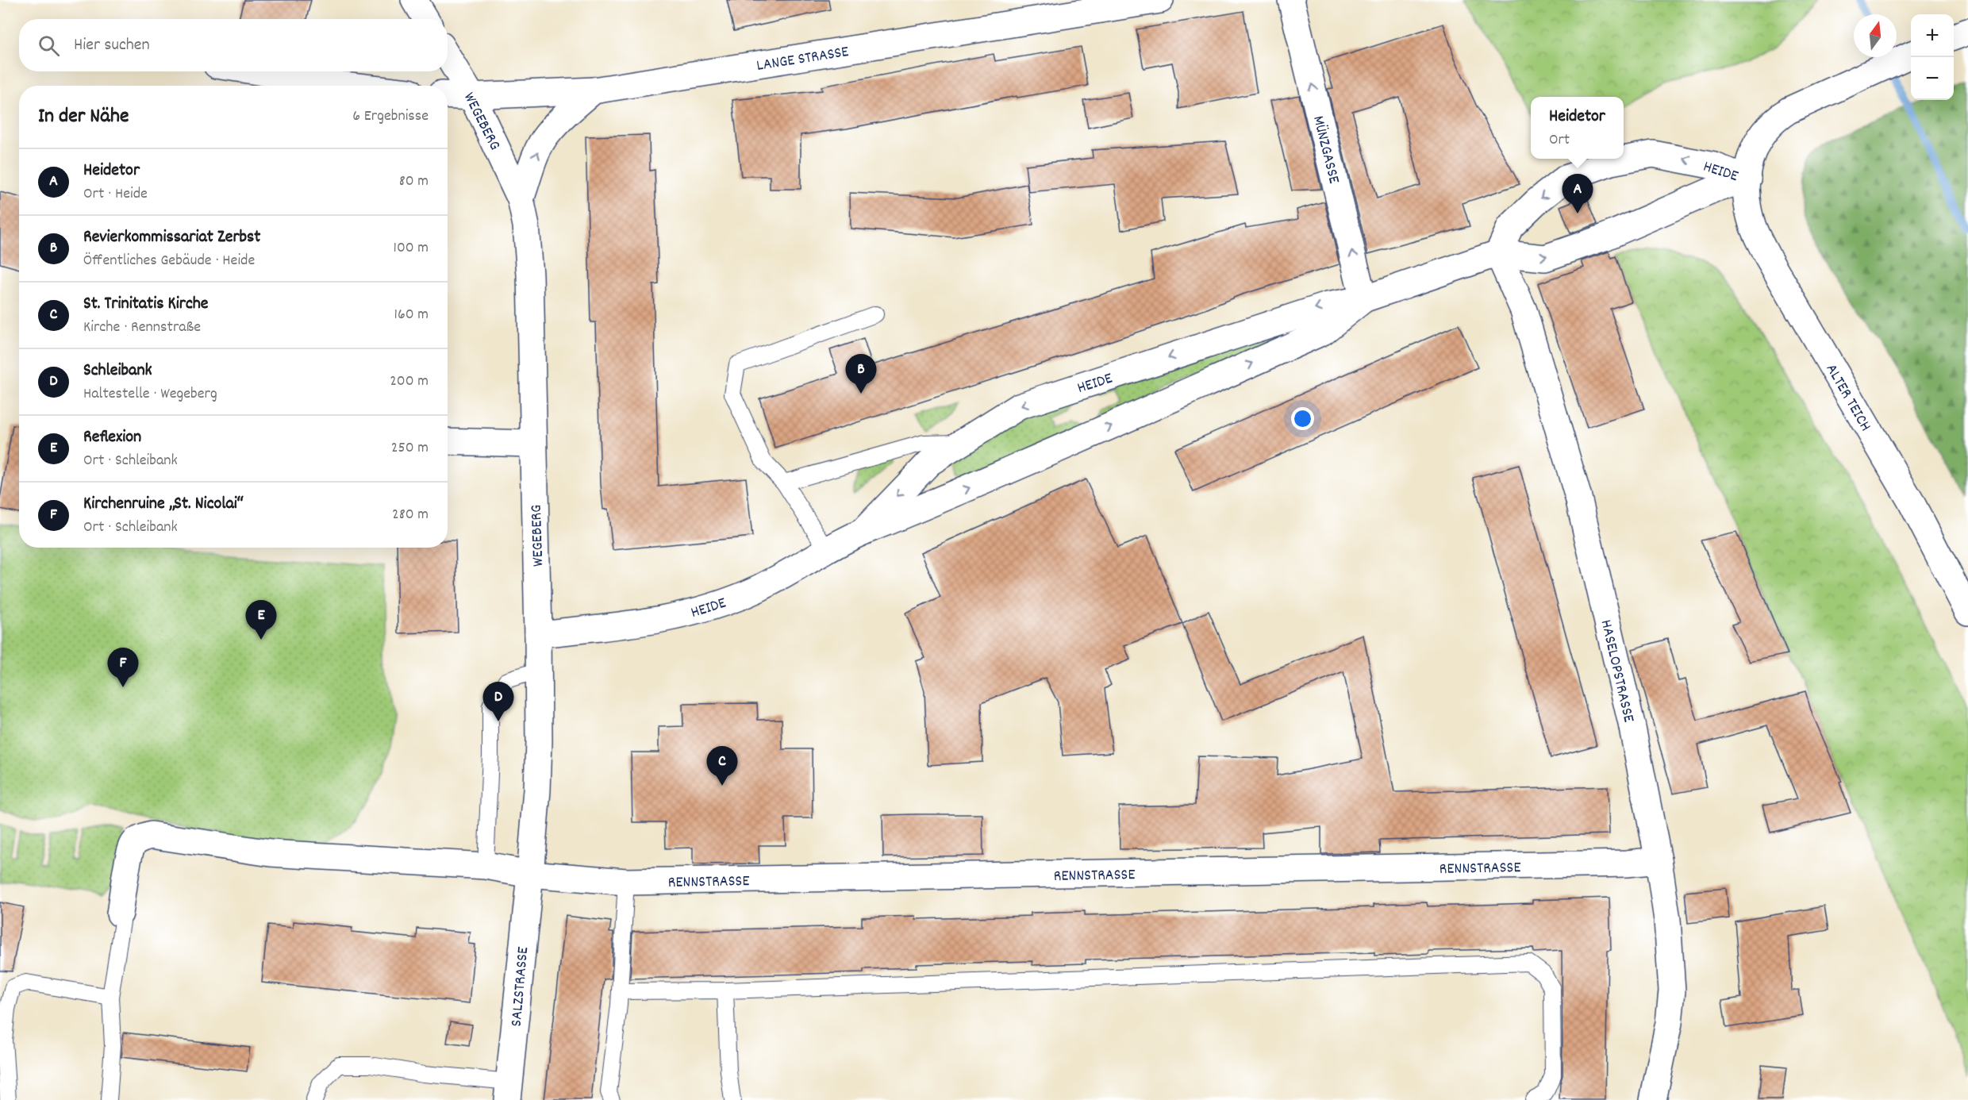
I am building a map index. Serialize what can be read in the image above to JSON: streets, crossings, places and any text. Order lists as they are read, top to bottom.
{
  "streets": {
    "street": [
      "LANGE STRASSE",
      "WEGEBERG",
      "MÜNZGASSE",
      "HEIDE",
      "ALTER TEICH",
      "HASELOPSTRASSE",
      "RENNSTRASSE",
      "SALZSTRASSE"
    ]
  },
  "crossings": [
    ["LANGE STRASSE", "WEGEBERG"],
    ["WEGEBERG", "HEIDE"],
    ["WEGEBERG", "RENNSTRASSE"],
    ["WEGEBERG", "SALZSTRASSE"],
    ["MÜNZGASSE", "HEIDE"],
    ["HEIDE", "ALTER TEICH"],
    ["HEIDE", "HASELOPSTRASSE"],
    ["HASELOPSTRASSE", "RENNSTRASSE"],
    ["RENNSTRASSE", "SALZSTRASSE"]
  ],
  "one_way": ["MÜNZGASSE"],
  "north": "top",
  "page": {
    "map_buttons": ["+", "−"],
    "search": "Hier suchen",
    "heading": ["In der Nähe", "6 Ergebnisse"],
    "popup": ["Heidetor", "Ort"],
    "list": [
      {
        "mark": "A",
        "name": "Heidetor",
        "note": "Ort · Heide",
        "value": "80 m"
      },
      {
        "mark": "B",
        "name": "Revierkommissariat Zerbst",
        "note": "Öffentliches Gebäude · Heide",
        "value": "100 m"
      },
      {
        "mark": "C",
        "name": "St. Trinitatis Kirche",
        "note": "Kirche · Rennstraße",
        "value": "160 m"
      },
      {
        "mark": "D",
        "name": "Schleibank",
        "note": "Haltestelle · Wegeberg",
        "value": "200 m"
      },
      {
        "mark": "E",
        "name": "Reflexion",
        "note": "Ort · Schleibank",
        "value": "250 m"
      },
      {
        "mark": "F",
        "name": "Kirchenruine „St. Nicolai“",
        "note": "Ort · Schleibank",
        "value": "280 m"
      }
    ],
    "pins": [
      "A",
      "B",
      "E",
      "F",
      "D",
      "C"
    ]
  }
}
